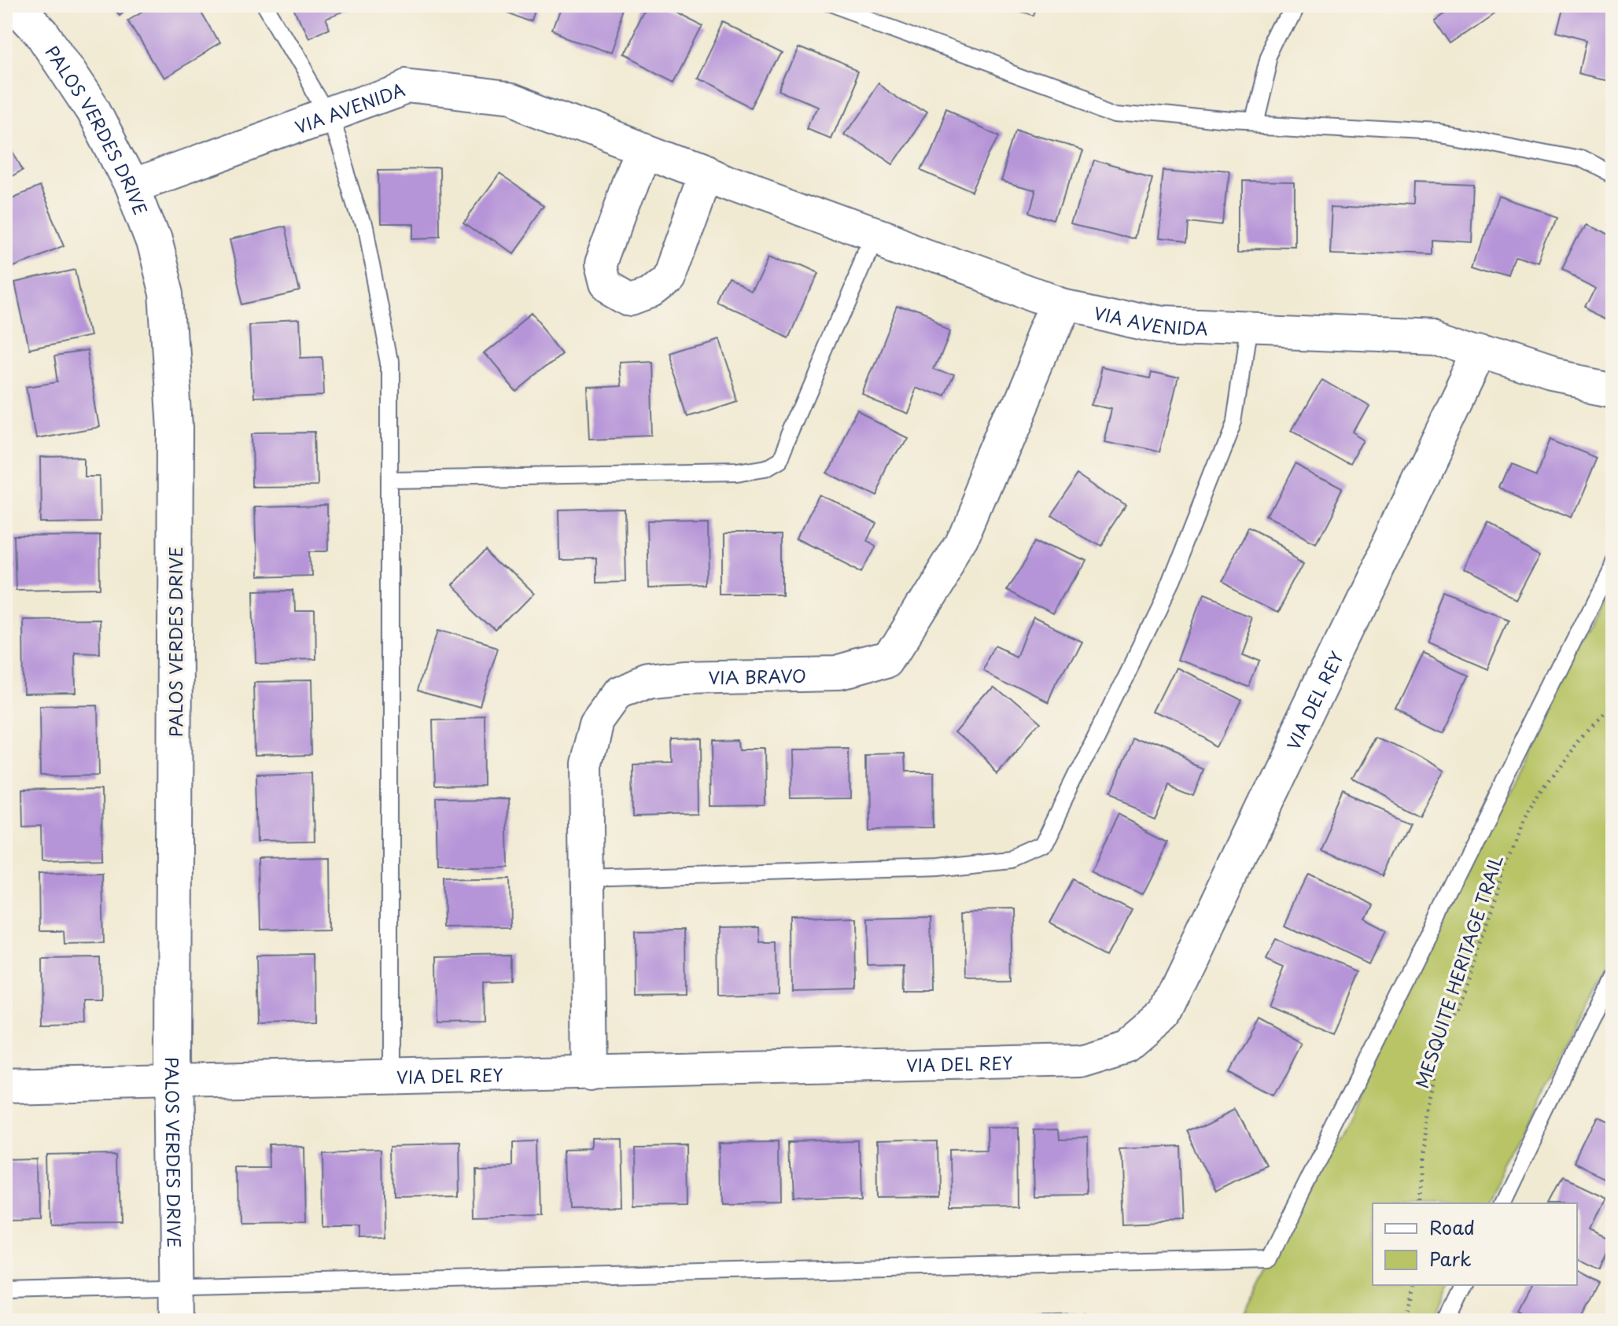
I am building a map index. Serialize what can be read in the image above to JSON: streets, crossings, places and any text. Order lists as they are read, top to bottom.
{
  "streets": {
    "street": [
      "VIA AVENIDA",
      "PALOS VERDES DRIVE",
      "VIA BRAVO",
      "VIA DEL REY"
    ],
    "path": ["MESQUITE HERITAGE TRAIL"]
  },
  "crossings": [
    ["VIA AVENIDA", "PALOS VERDES DRIVE"],
    ["VIA AVENIDA", "VIA BRAVO"],
    ["VIA AVENIDA", "VIA DEL REY"],
    ["PALOS VERDES DRIVE", "VIA DEL REY"],
    ["VIA BRAVO", "VIA DEL REY"]
  ],
  "legend": ["Road", "Park"]
}
